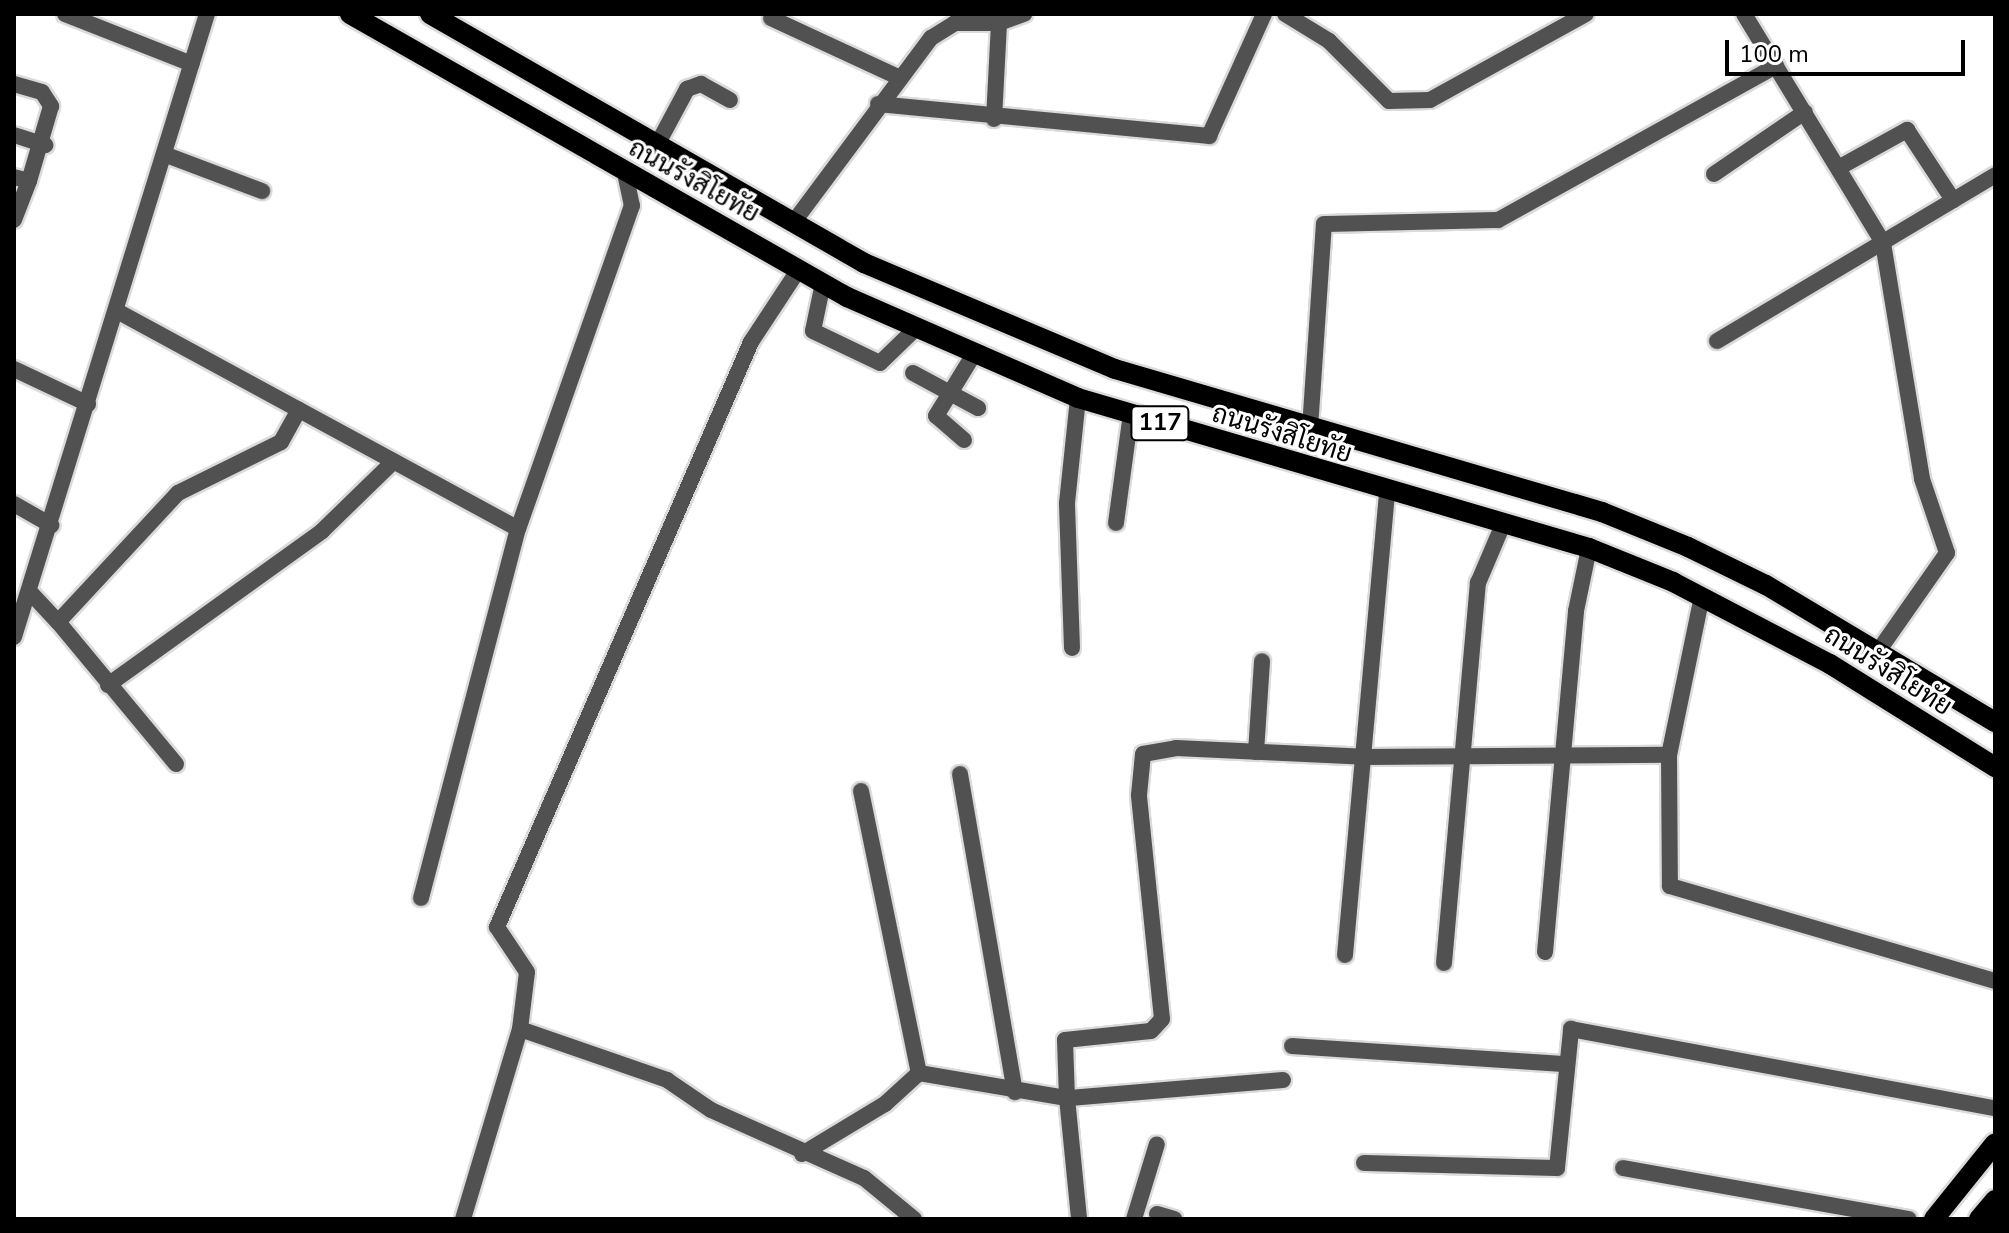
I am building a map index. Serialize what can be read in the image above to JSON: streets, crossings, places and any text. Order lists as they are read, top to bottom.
{
  "streets": {
    "main road": ["ถนนรังสิโยทัย", "117"]
  },
  "scale_bar": "100 m"
}
